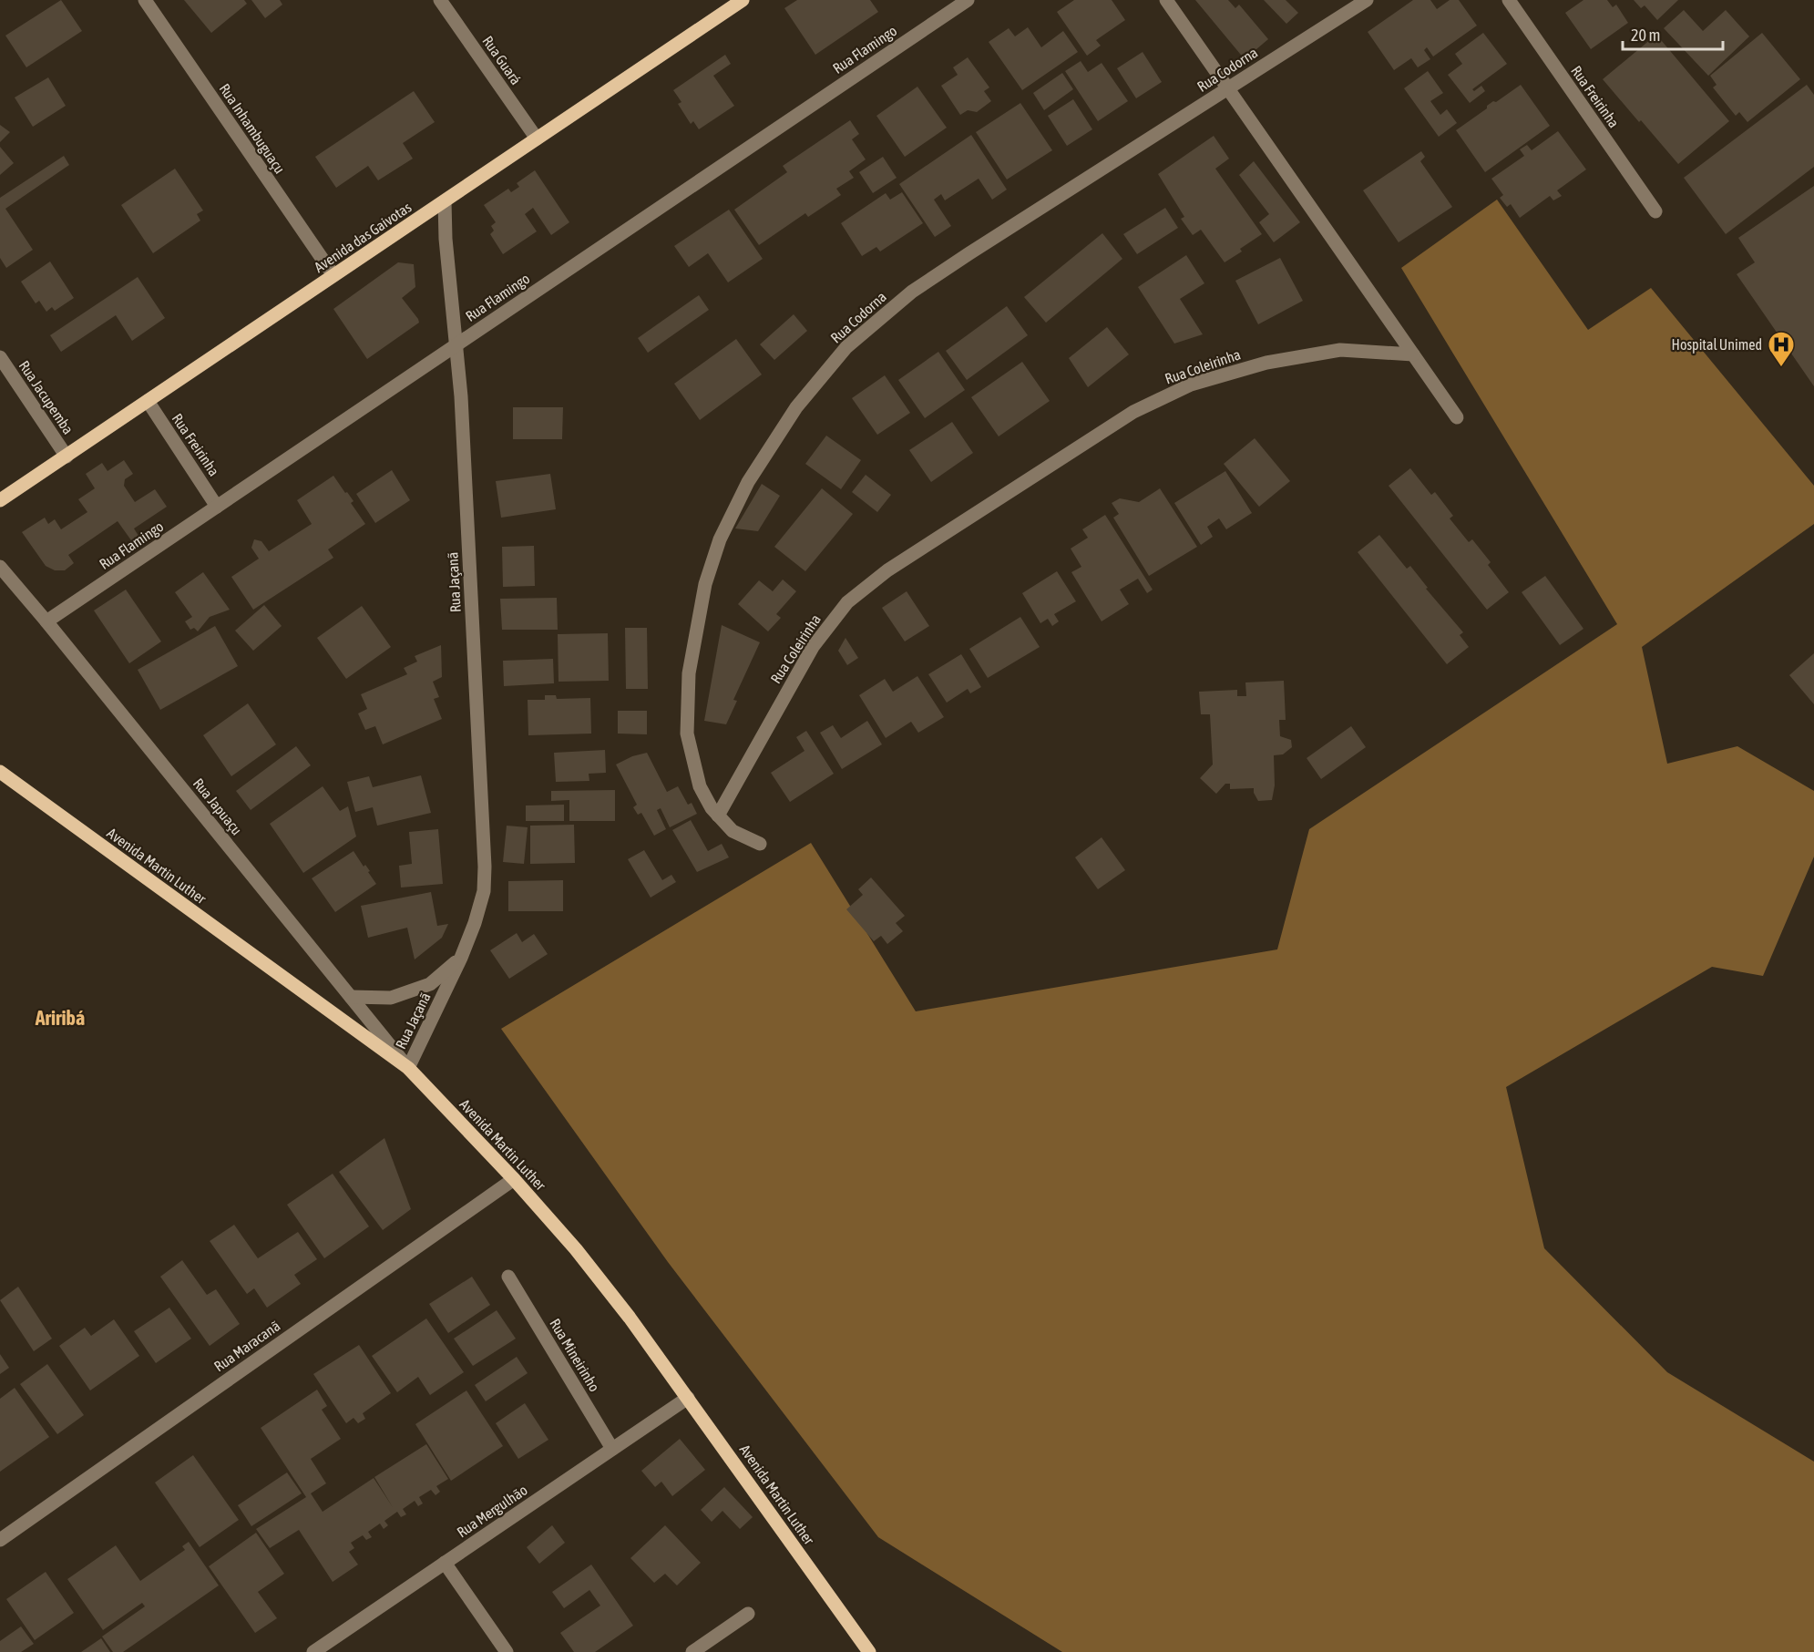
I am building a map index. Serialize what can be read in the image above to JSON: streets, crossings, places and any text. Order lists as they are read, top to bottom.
{
  "streets": {
    "main road": ["Avenida das Gaivotas", "Avenida Martin Luther"],
    "street": [
      "Rua Flamingo",
      "Rua Guará",
      "Rua Codorna",
      "Rua Freirinha",
      "Rua Inhambuguaçu",
      "Rua Coleirinha",
      "Rua Jacupemba",
      "Rua Jaçanã",
      "Rua Japuaçu",
      "Rua Maracanã",
      "Rua Mineirinho",
      "Rua Mergulhão"
    ]
  },
  "crossings": [
    ["Rua Flamingo", "Rua Freirinha"],
    ["Rua Flamingo", "Rua Jaçanã"],
    ["Rua Flamingo", "Rua Japuaçu"],
    ["Rua Guará", "Avenida das Gaivotas"],
    ["Rua Codorna", "Rua Coleirinha"],
    ["Rua Freirinha", "Avenida das Gaivotas"],
    ["Rua Inhambuguaçu", "Avenida das Gaivotas"],
    ["Avenida das Gaivotas", "Rua Jacupemba"],
    ["Avenida das Gaivotas", "Rua Jaçanã"],
    ["Rua Jaçanã", "Rua Japuaçu"],
    ["Rua Jaçanã", "Avenida Martin Luther"],
    ["Rua Japuaçu", "Avenida Martin Luther"],
    ["Avenida Martin Luther", "Rua Maracanã"],
    ["Avenida Martin Luther", "Rua Mergulhão"],
    ["Rua Mineirinho", "Rua Mergulhão"]
  ],
  "districts": ["Ariribá"],
  "places": {
    "hospital": ["Hospital Unimed"]
  },
  "scale_bar": "20 m"
}
